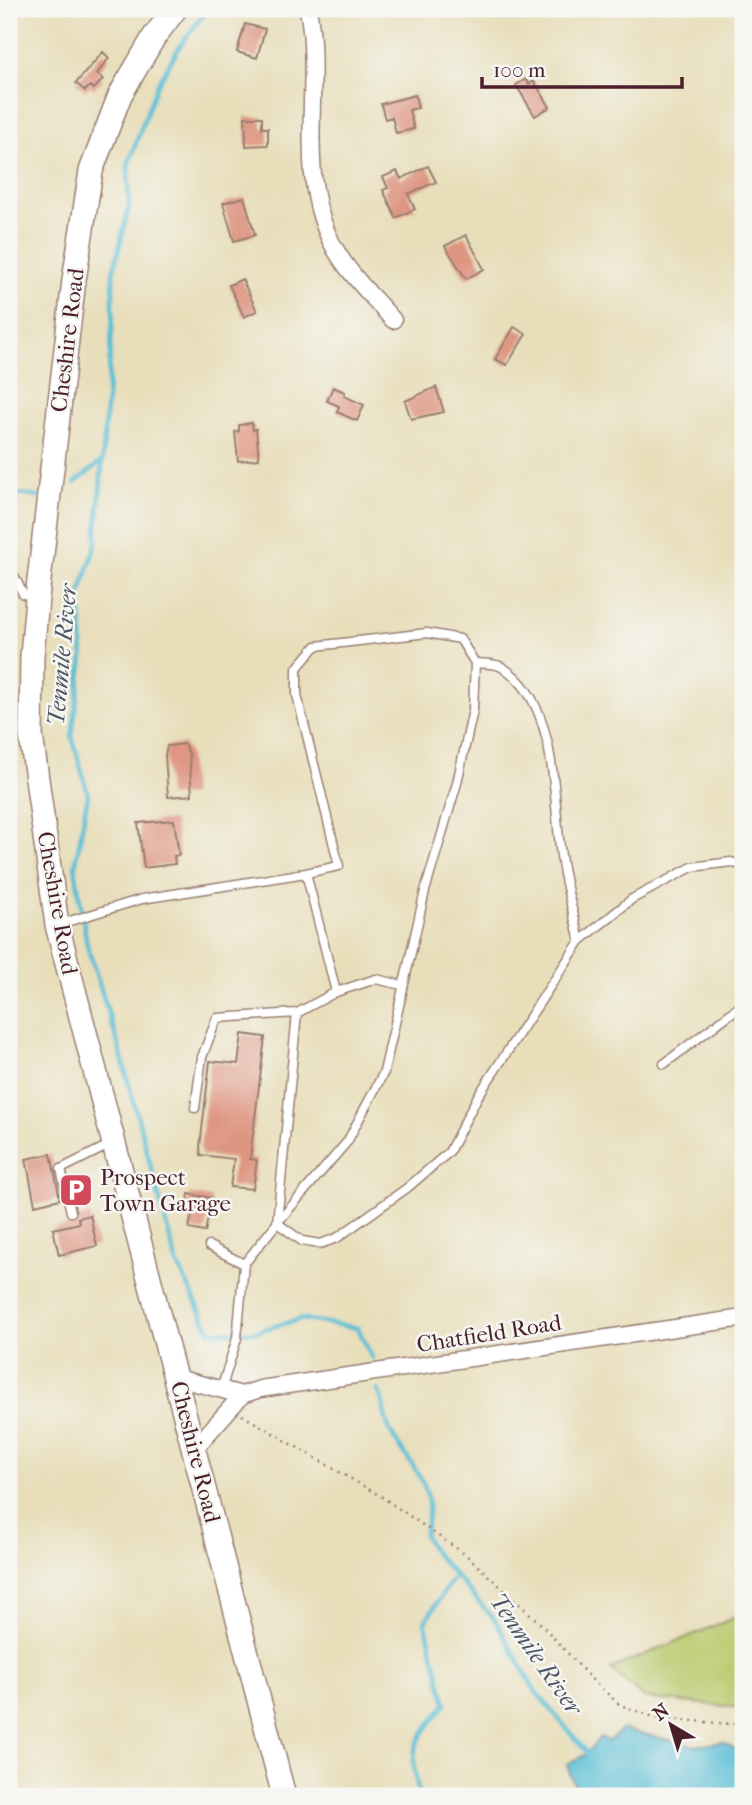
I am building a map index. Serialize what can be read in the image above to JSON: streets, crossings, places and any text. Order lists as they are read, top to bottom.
{
  "streets": {
    "main road": ["Cheshire Road"],
    "street": ["Chatfield Road"]
  },
  "crossings": [
    ["Cheshire Road", "Chatfield Road"]
  ],
  "water": ["Tenmile River"],
  "places": {
    "parking": ["Prospect Town Garage"]
  },
  "scale_bar": "100 m",
  "north": "top left"
}
